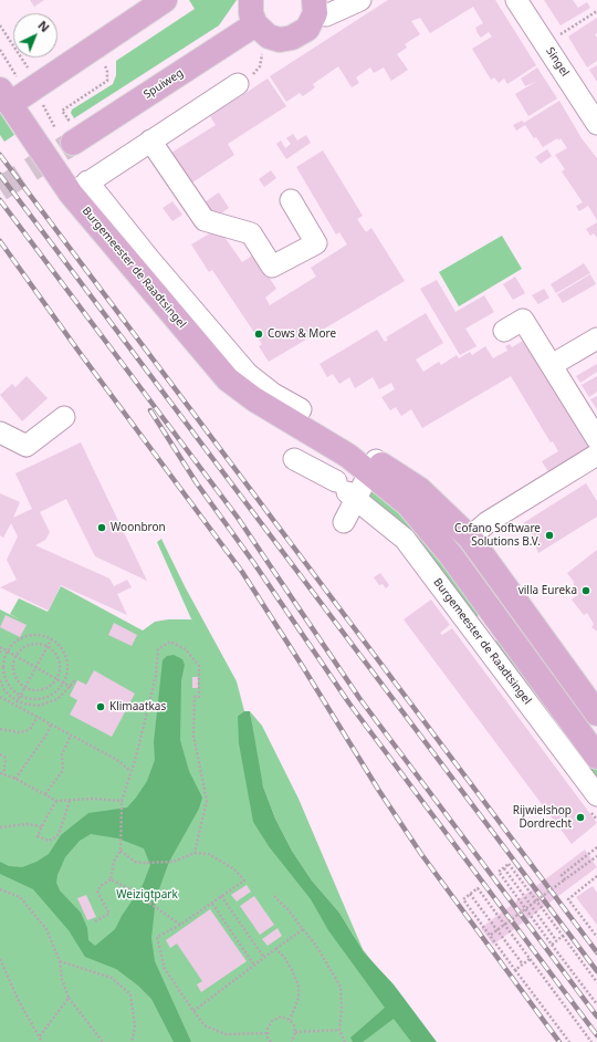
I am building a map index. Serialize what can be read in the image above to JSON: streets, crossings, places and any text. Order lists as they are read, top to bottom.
{
  "streets": {
    "main road": ["Spuiweg", "Burgemeester de Raadtsingel"],
    "street": ["Singel"]
  },
  "parks": ["Weizigtpark"],
  "places": [
    "Cows & More",
    "Woonbron",
    "Cofano Software Solutions B.V.",
    "villa Eureka",
    "Klimaatkas",
    "Rijwielshop Dordrecht"
  ],
  "north": "top right"
}
